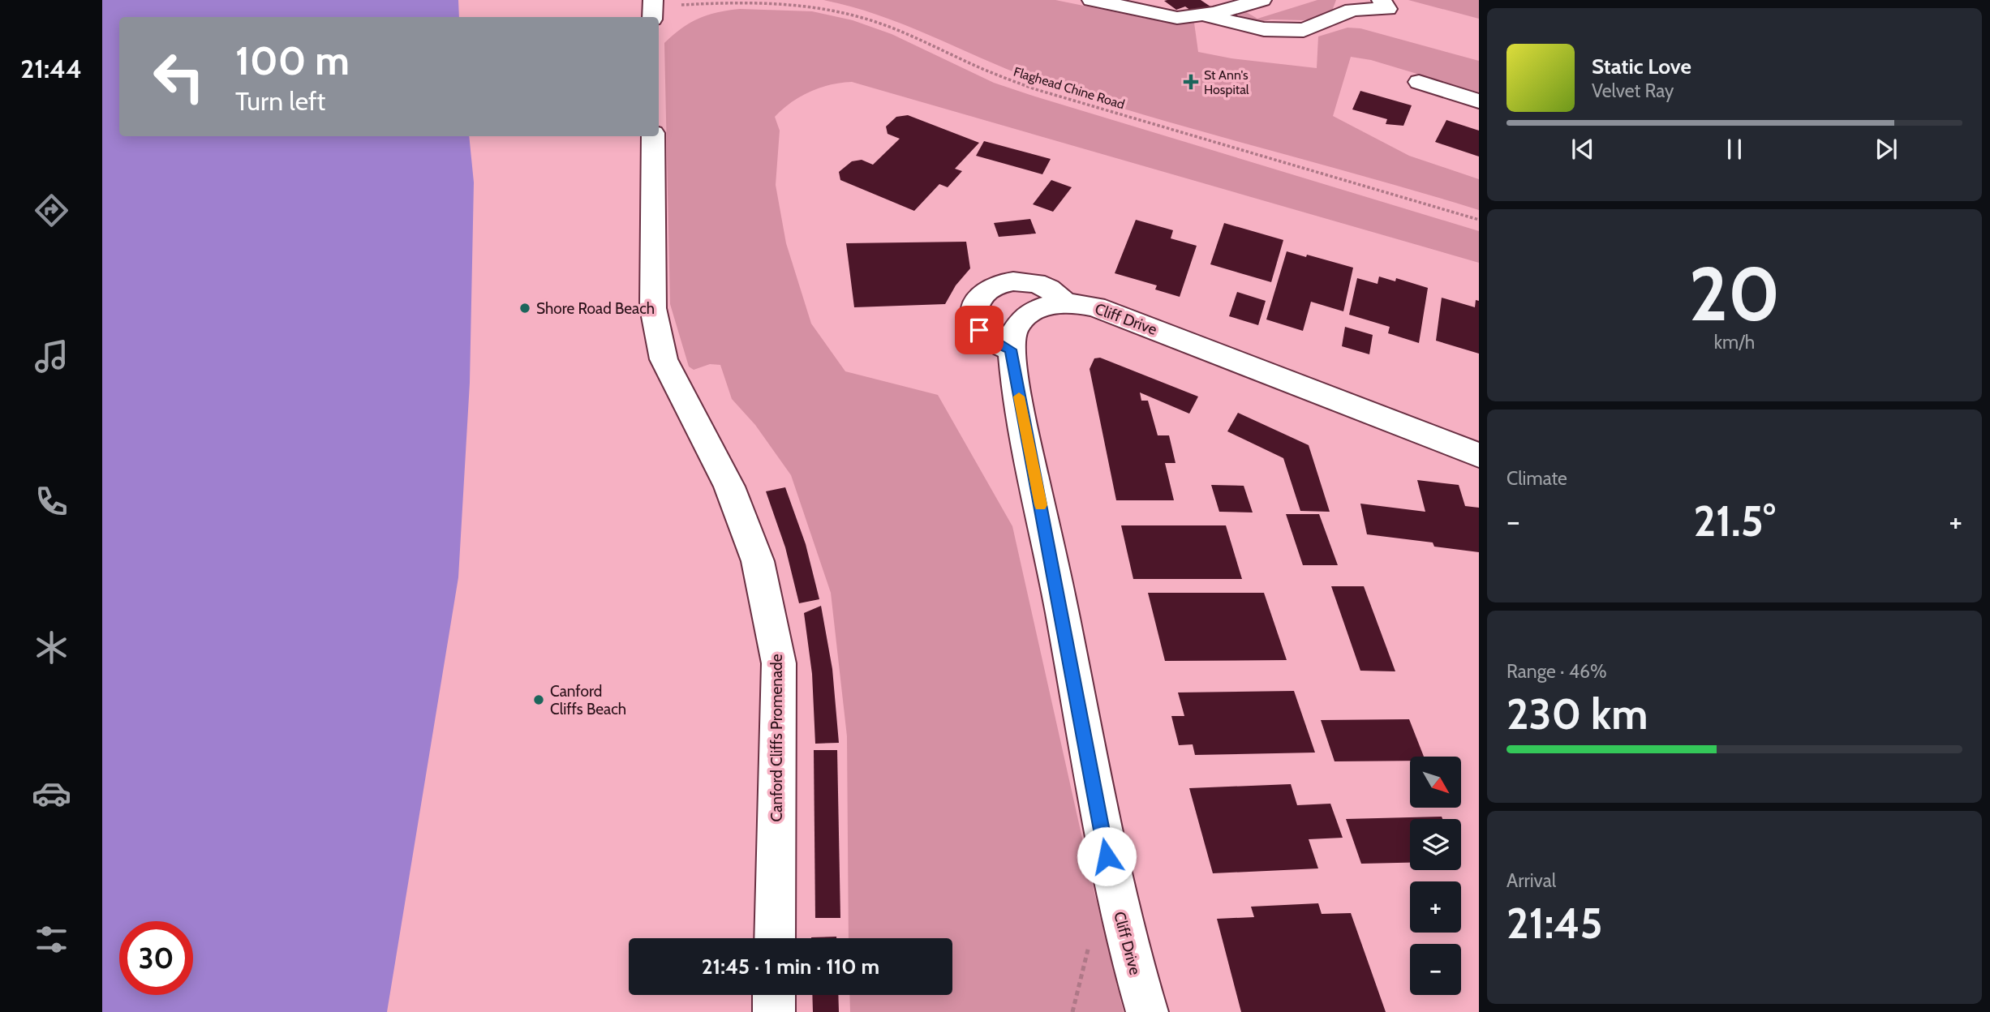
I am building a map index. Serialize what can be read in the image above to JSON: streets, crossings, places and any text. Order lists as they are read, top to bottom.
{
  "streets": {
    "street": ["Cliff Drive", "Canford Cliffs Promenade"],
    "path": ["Flaghead Chine Road"]
  },
  "places": {
    "health": ["St Ann's Hospital"],
    "other": ["Shore Road Beach", "Canford Cliffs Beach"]
  },
  "north": "bottom right",
  "page": {
    "tabs": "21:44",
    "turn": ["100 m", "Turn left"],
    "song": ["Static Love", "Velvet Ray"],
    "tile": [
      ["20", "km/h"],
      "Climate",
      ["Range · 46%", "230 km"],
      ["Arrival", "21:45"]
    ],
    "heat": ["−", "21.5°", "+"],
    "map_buttons": ["+", "−"],
    "limit": "30",
    "trip": "21:45 · 1 min · 110 m"
  }
}
